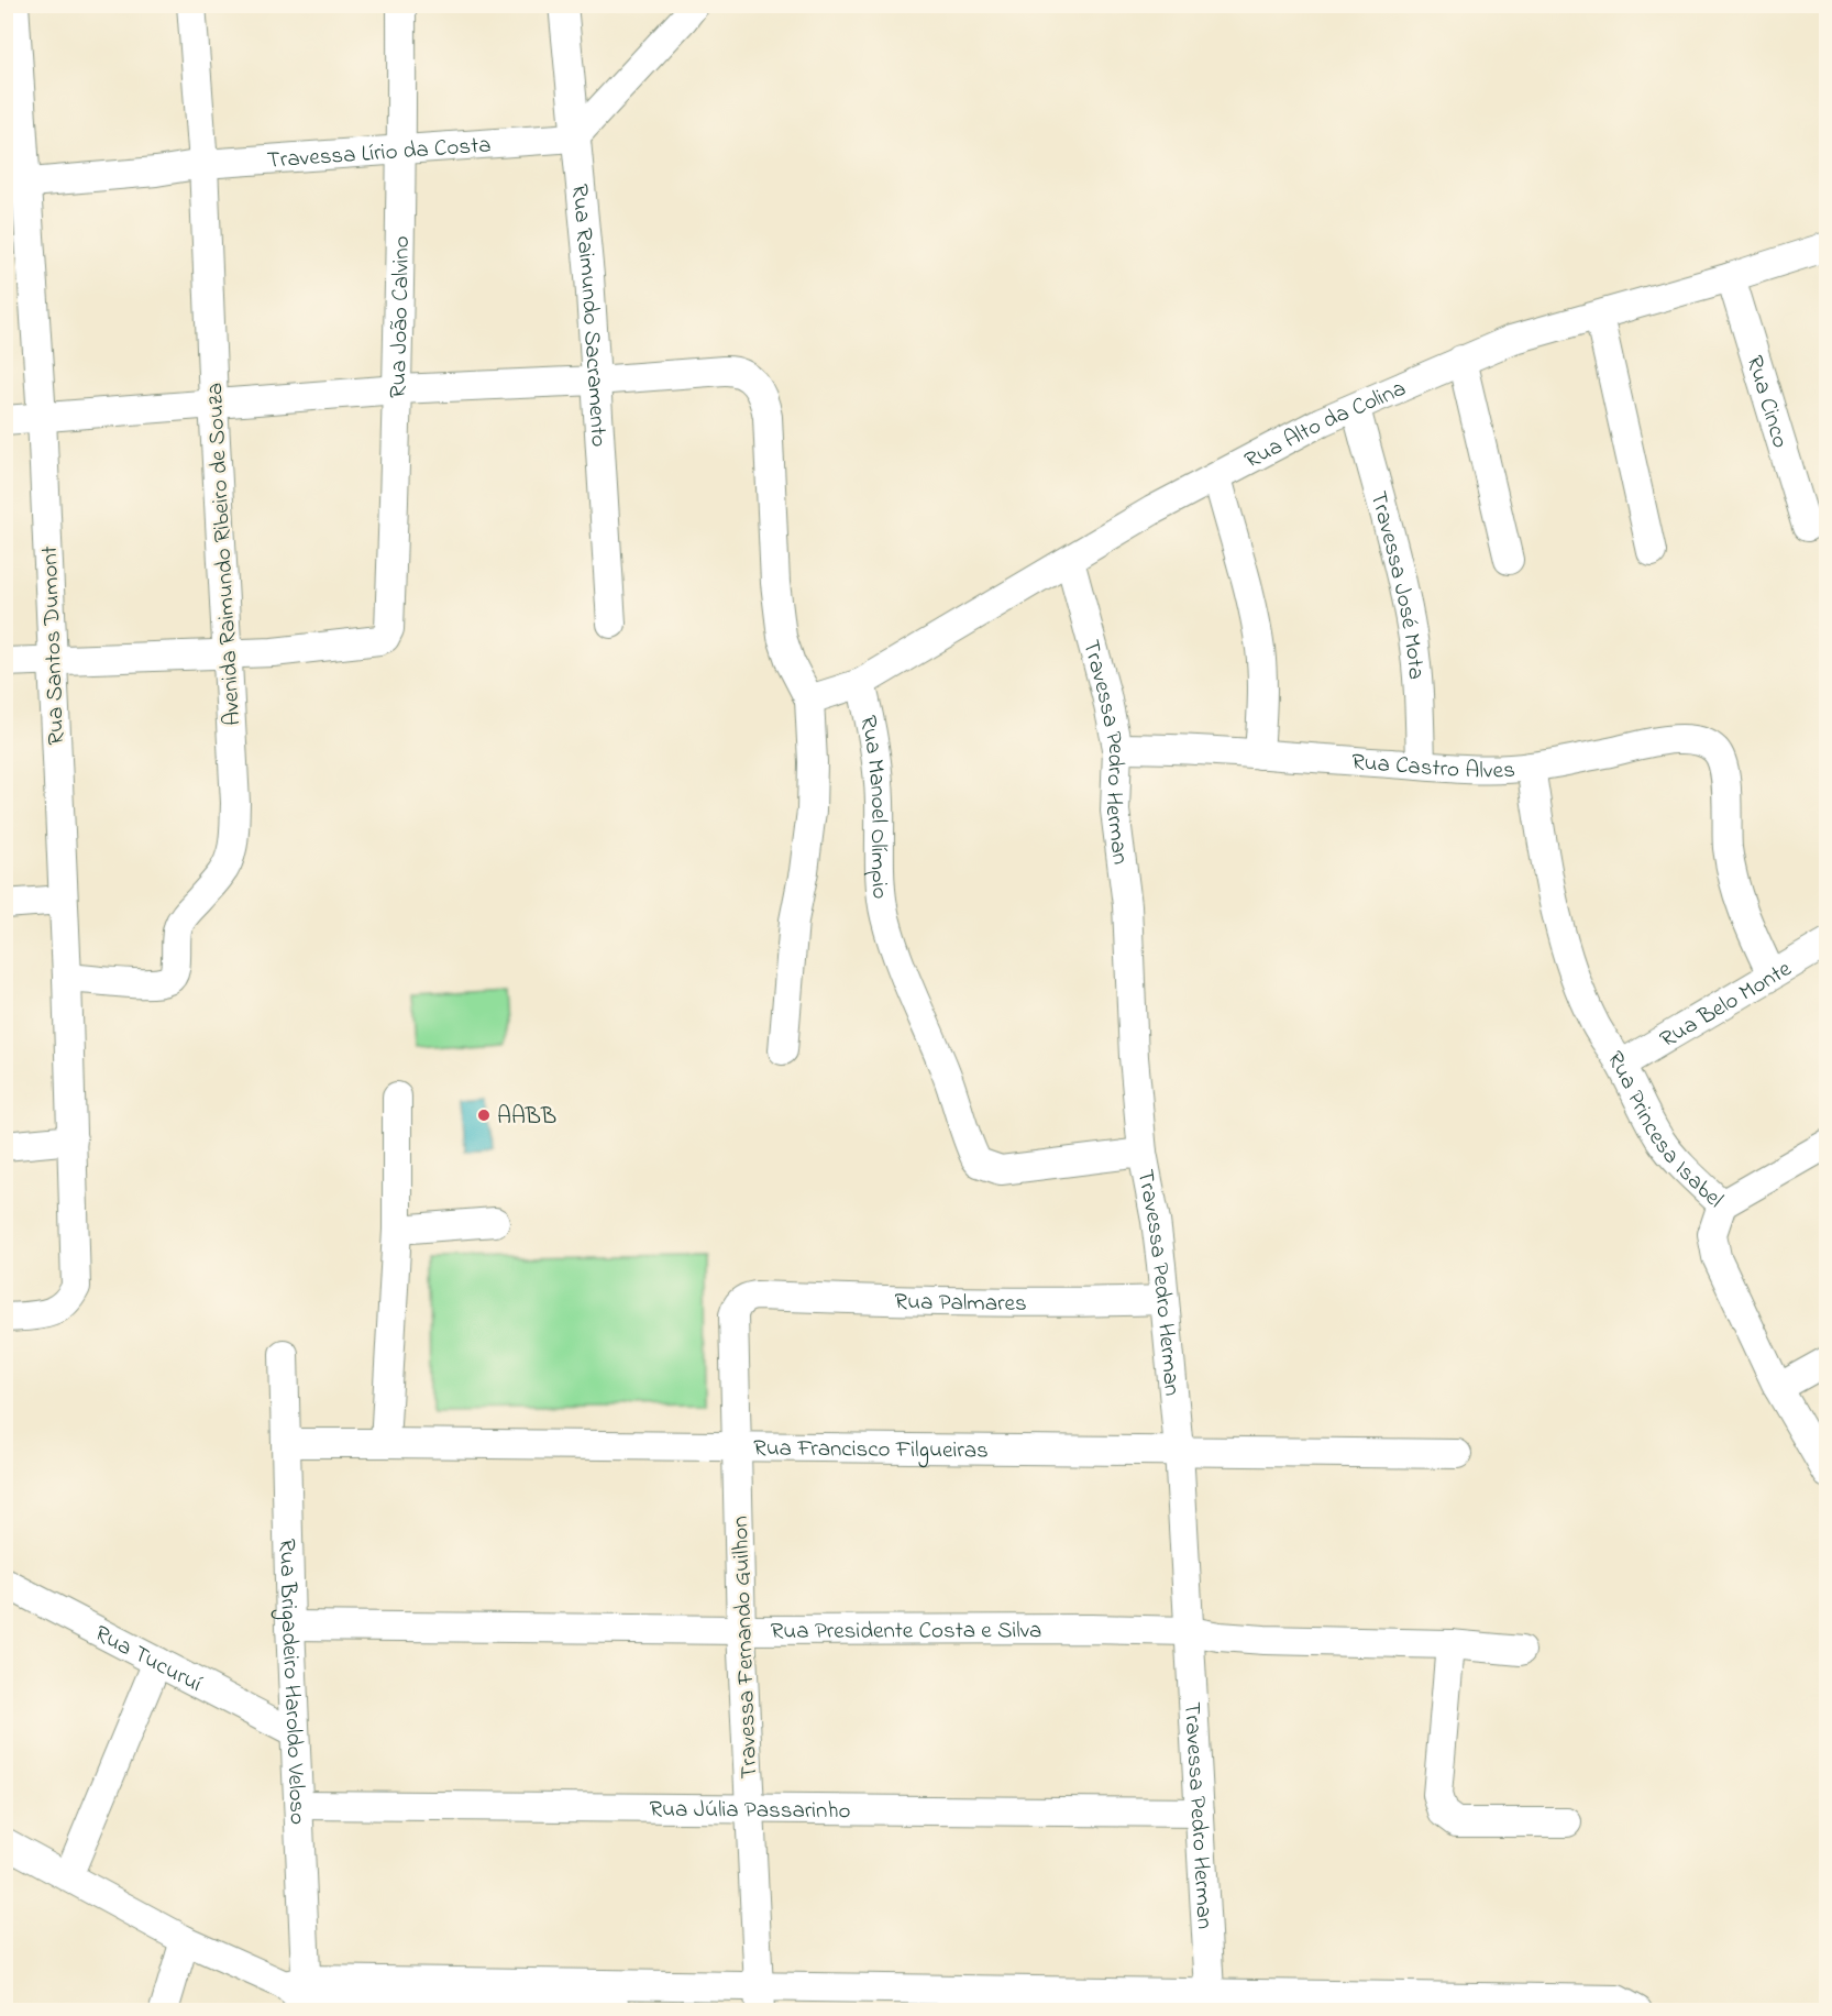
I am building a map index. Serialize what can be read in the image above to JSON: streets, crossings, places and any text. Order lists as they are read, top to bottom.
{
  "streets": {
    "street": [
      "Travessa Lírio da Costa",
      "Rua Raimundo Sacramento",
      "Rua João Calvino",
      "Rua Cinco",
      "Rua Alto da Colina",
      "Avenida Raimundo Ribeiro de Souza",
      "Travessa José Mota",
      "Rua Santos Dumont",
      "Travessa Pedro Herman",
      "Rua Castro Alves",
      "Rua Manoel Olímpio",
      "Rua Belo Monte",
      "Rua Princesa Isabel",
      "Rua Palmares",
      "Rua Francisco Filgueiras",
      "Rua Presidente Costa e Silva",
      "Travessa Fernando Guilhon",
      "Rua Tucuruí",
      "Rua Brigadeiro Haroldo Veloso",
      "Rua Júlia Passarinho"
    ]
  },
  "crossings": [
    ["Travessa Lírio da Costa", "Rua Raimundo Sacramento"],
    ["Travessa Lírio da Costa", "Rua João Calvino"],
    ["Travessa Lírio da Costa", "Avenida Raimundo Ribeiro de Souza"],
    ["Travessa Lírio da Costa", "Rua Santos Dumont"],
    ["Rua João Calvino", "Avenida Raimundo Ribeiro de Souza"],
    ["Rua Cinco", "Rua Alto da Colina"],
    ["Rua Alto da Colina", "Travessa José Mota"],
    ["Rua Alto da Colina", "Travessa Pedro Herman"],
    ["Rua Alto da Colina", "Rua Manoel Olímpio"],
    ["Avenida Raimundo Ribeiro de Souza", "Rua Santos Dumont"],
    ["Travessa José Mota", "Rua Castro Alves"],
    ["Travessa Pedro Herman", "Rua Castro Alves"],
    ["Travessa Pedro Herman", "Rua Manoel Olímpio"],
    ["Travessa Pedro Herman", "Rua Palmares"],
    ["Travessa Pedro Herman", "Rua Francisco Filgueiras"],
    ["Travessa Pedro Herman", "Rua Presidente Costa e Silva"],
    ["Travessa Pedro Herman", "Rua Júlia Passarinho"],
    ["Rua Castro Alves", "Rua Belo Monte"],
    ["Rua Castro Alves", "Rua Princesa Isabel"],
    ["Rua Belo Monte", "Rua Princesa Isabel"],
    ["Rua Palmares", "Travessa Fernando Guilhon"],
    ["Rua Francisco Filgueiras", "Travessa Fernando Guilhon"],
    ["Rua Francisco Filgueiras", "Rua Brigadeiro Haroldo Veloso"],
    ["Rua Presidente Costa e Silva", "Travessa Fernando Guilhon"],
    ["Rua Presidente Costa e Silva", "Rua Brigadeiro Haroldo Veloso"],
    ["Travessa Fernando Guilhon", "Rua Júlia Passarinho"],
    ["Rua Tucuruí", "Rua Brigadeiro Haroldo Veloso"],
    ["Rua Brigadeiro Haroldo Veloso", "Rua Júlia Passarinho"]
  ],
  "places": ["AABB"]
}
